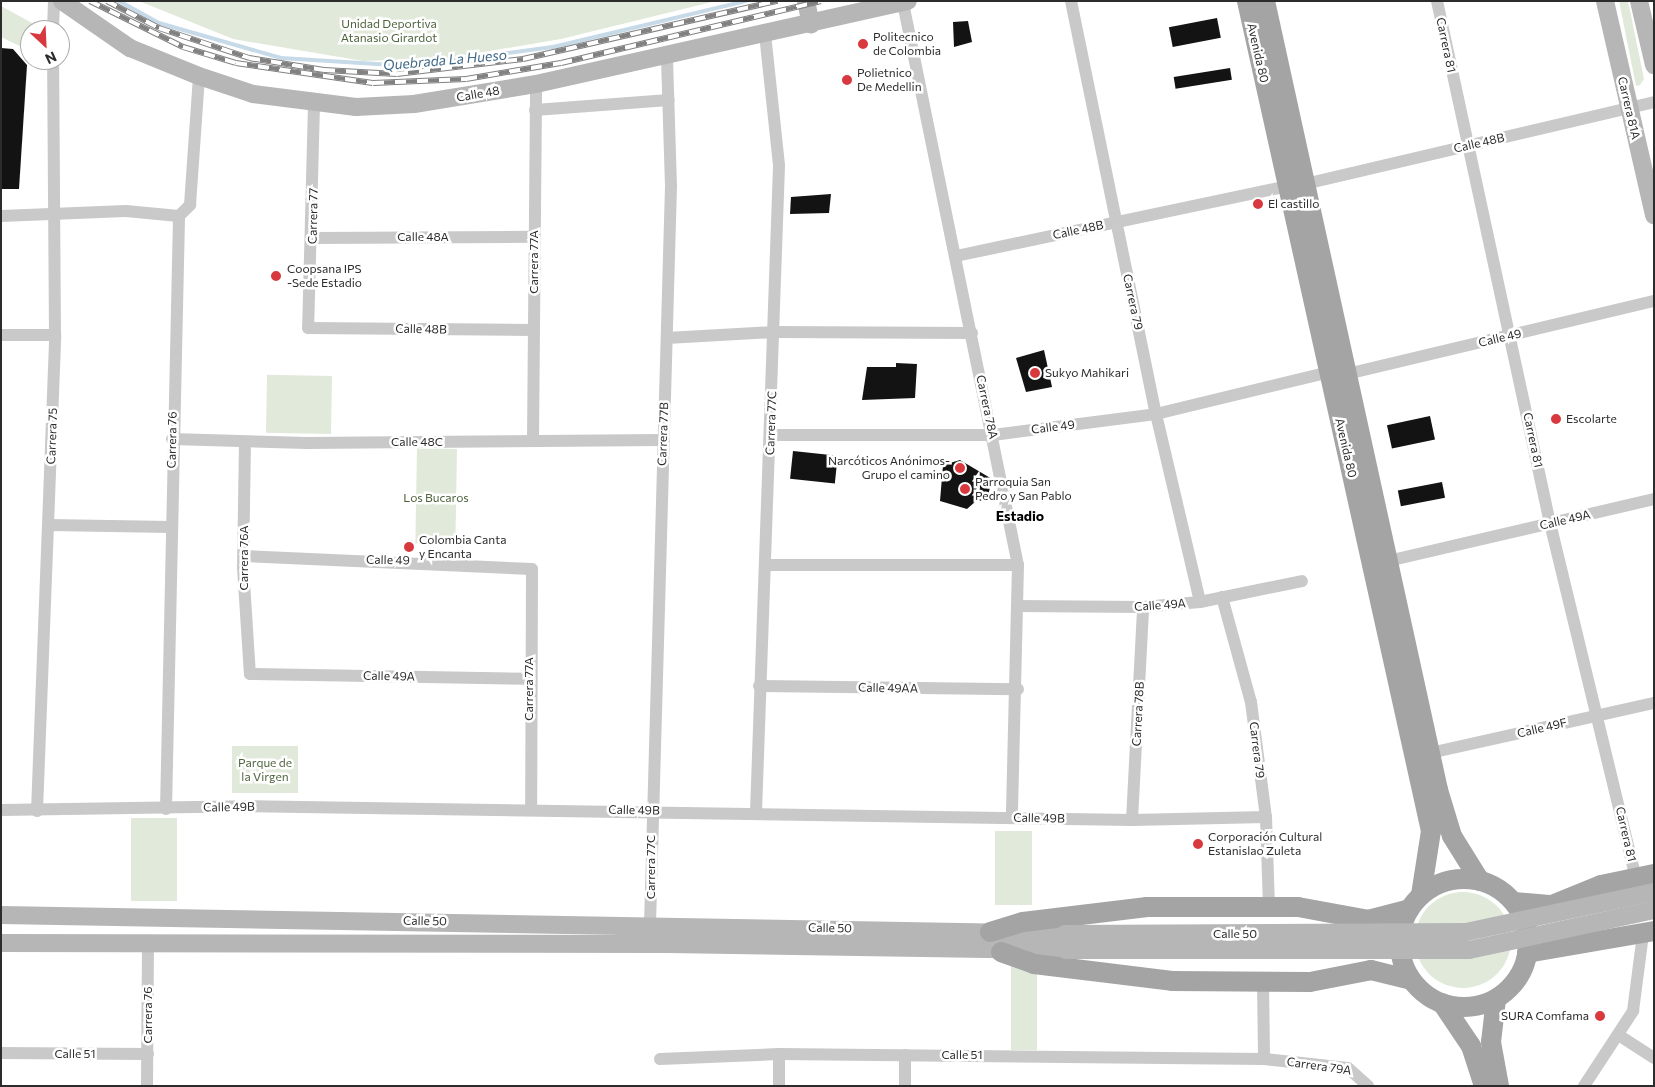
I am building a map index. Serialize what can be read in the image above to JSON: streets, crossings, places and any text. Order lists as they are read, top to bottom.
{
  "streets": {
    "main road": [
      "Avenida 80",
      "Calle 48",
      "Carrera 81A",
      "Calle 50"
    ],
    "street": [
      "Carrera 81",
      "Calle 48B",
      "Carrera 77",
      "Calle 48A",
      "Carrera 77A",
      "Carrera 79",
      "Calle 49",
      "Carrera 78A",
      "Carrera 77C",
      "Carrera 77B",
      "Carrera 75",
      "Carrera 76",
      "Calle 48C",
      "Calle 49A",
      "Carrera 76A",
      "Calle 49AA",
      "Carrera 78B",
      "Calle 49F",
      "Calle 49B",
      "Calle 51",
      "Carrera 79A"
    ]
  },
  "crossings": [
    ["Carrera 81", "Calle 48B"],
    ["Carrera 81", "Calle 49"],
    ["Carrera 81", "Calle 49A"],
    ["Carrera 81", "Calle 49F"],
    ["Avenida 80", "Calle 48B"],
    ["Avenida 80", "Calle 49"],
    ["Avenida 80", "Calle 49A"],
    ["Avenida 80", "Calle 49F"],
    ["Calle 48", "Carrera 77"],
    ["Calle 48", "Carrera 77A"],
    ["Calle 48", "Carrera 78A"],
    ["Calle 48", "Carrera 77C"],
    ["Calle 48", "Carrera 77B"],
    ["Calle 48", "Carrera 76"],
    ["Carrera 81A", "Calle 48B"],
    ["Calle 48B", "Carrera 77"],
    ["Calle 48B", "Carrera 77A"],
    ["Calle 48B", "Carrera 79"],
    ["Calle 48B", "Carrera 78A"],
    ["Carrera 77", "Calle 48A"],
    ["Calle 48A", "Carrera 77A"],
    ["Carrera 77A", "Calle 49"],
    ["Carrera 77A", "Calle 48C"],
    ["Carrera 77A", "Calle 49A"],
    ["Carrera 77A", "Calle 49B"],
    ["Carrera 79", "Calle 49"],
    ["Carrera 79", "Calle 49A"],
    ["Carrera 79", "Calle 49B"],
    ["Calle 49", "Carrera 78A"],
    ["Calle 49", "Carrera 77C"],
    ["Calle 49", "Carrera 76A"],
    ["Carrera 78A", "Calle 49A"],
    ["Carrera 78A", "Calle 49AA"],
    ["Carrera 78A", "Calle 49B"],
    ["Carrera 77C", "Carrera 77B"],
    ["Carrera 77C", "Calle 49AA"],
    ["Carrera 77C", "Calle 49B"],
    ["Carrera 77C", "Calle 50"],
    ["Carrera 77B", "Calle 48C"],
    ["Carrera 77B", "Calle 49B"],
    ["Carrera 75", "Calle 49B"],
    ["Carrera 76", "Calle 48C"],
    ["Carrera 76", "Calle 49B"],
    ["Carrera 76", "Calle 50"],
    ["Carrera 76", "Calle 51"],
    ["Calle 48C", "Carrera 76A"],
    ["Calle 49A", "Carrera 76A"],
    ["Calle 49A", "Carrera 78B"],
    ["Carrera 78B", "Calle 49B"],
    ["Calle 51", "Carrera 79A"]
  ],
  "districts": ["Estadio"],
  "water": ["Quebrada La Hueso"],
  "parks": ["Unidad Deportiva Atanasio Girardot", "Los Bucaros", "Parque de la Virgen"],
  "places": [
    "Politecnico de Colombia",
    "Polietnico De Medellin",
    "El castillo",
    "Coopsana IPS -Sede Estadio",
    "Sukyo Mahikari",
    "Escolarte",
    "Narcóticos Anónimos- Grupo el camino",
    "Parroquia San Pedro y San Pablo",
    "Colombia Canta y Encanta",
    "Corporación Cultural Estanislao Zuleta",
    "SURA Comfama"
  ],
  "north": "bottom right"
}
